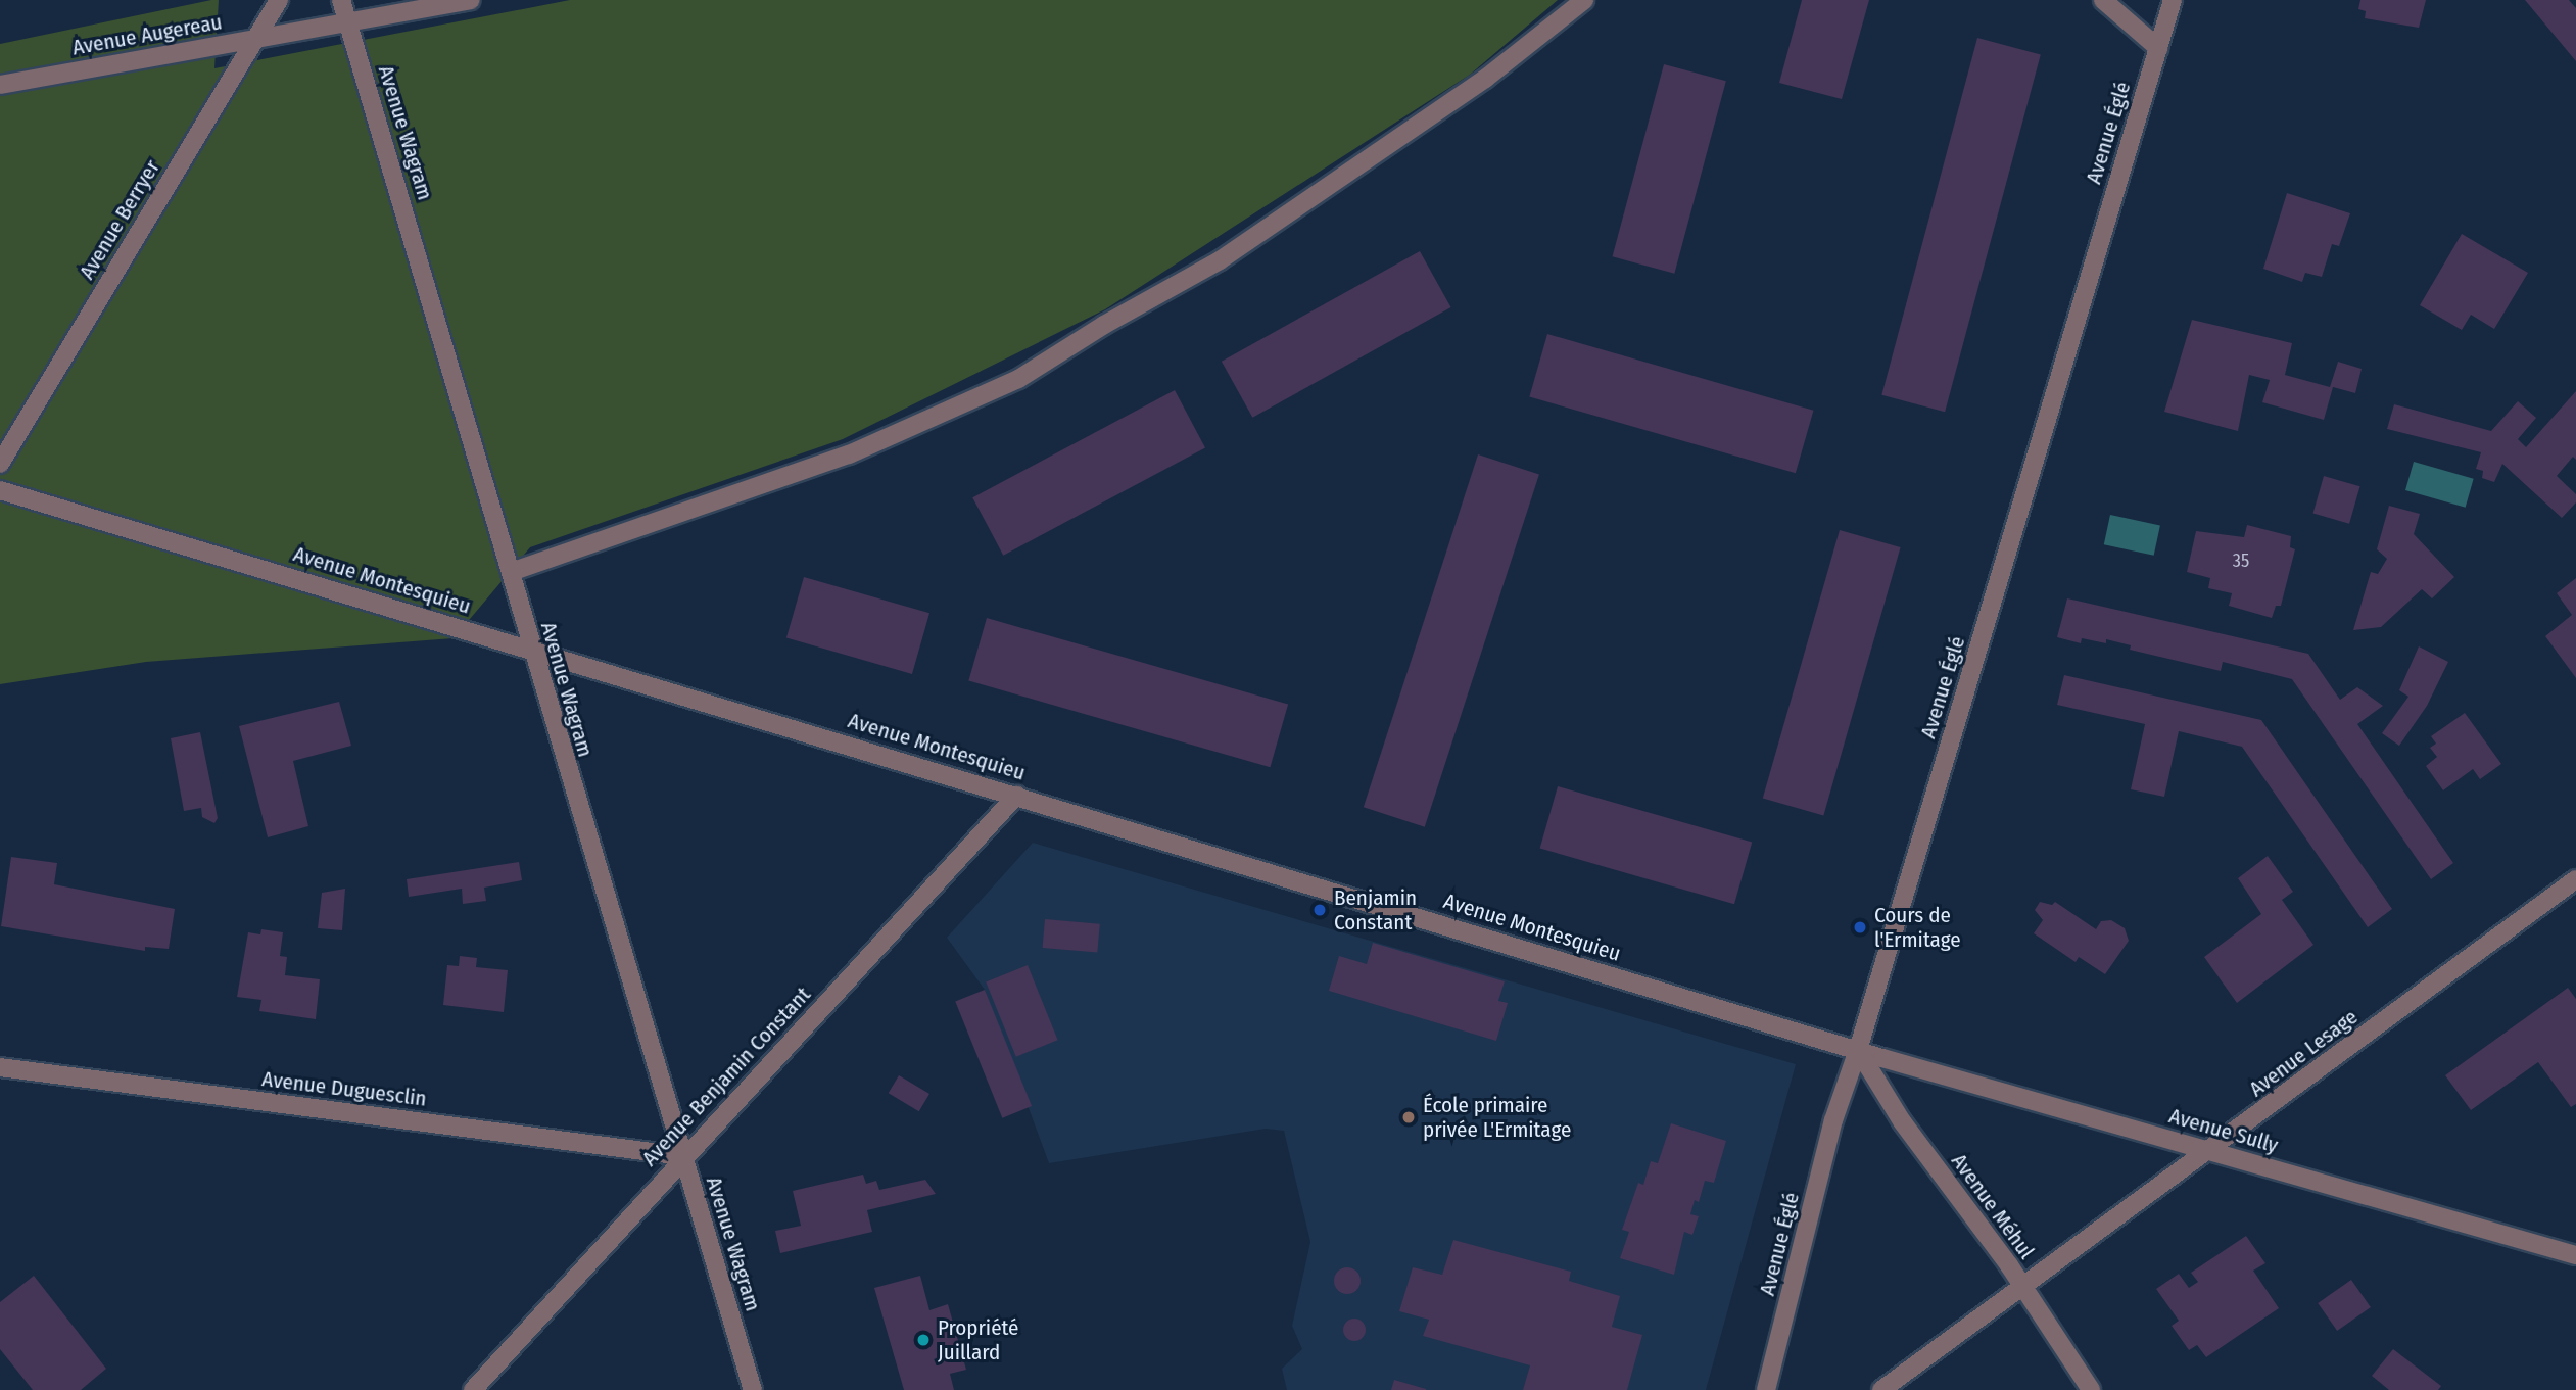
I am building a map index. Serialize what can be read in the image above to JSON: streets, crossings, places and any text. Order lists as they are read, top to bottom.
{
  "streets": {
    "street": [
      "Avenue Augereau",
      "Avenue Wagram",
      "Avenue Églé",
      "Avenue Berryer",
      "Avenue Montesquieu",
      "Avenue Lesage",
      "Avenue Benjamin Constant",
      "Avenue Duguesclin",
      "Avenue Sully",
      "Avenue Méhul"
    ]
  },
  "crossings": [
    ["Avenue Augereau", "Avenue Wagram"],
    ["Avenue Augereau", "Avenue Berryer"],
    ["Avenue Wagram", "Avenue Montesquieu"],
    ["Avenue Wagram", "Avenue Benjamin Constant"],
    ["Avenue Wagram", "Avenue Duguesclin"],
    ["Avenue Églé", "Avenue Montesquieu"],
    ["Avenue Églé", "Avenue Sully"],
    ["Avenue Églé", "Avenue Méhul"],
    ["Avenue Montesquieu", "Avenue Benjamin Constant"],
    ["Avenue Montesquieu", "Avenue Sully"],
    ["Avenue Montesquieu", "Avenue Méhul"],
    ["Avenue Lesage", "Avenue Sully"],
    ["Avenue Lesage", "Avenue Méhul"],
    ["Avenue Benjamin Constant", "Avenue Duguesclin"],
    ["Avenue Sully", "Avenue Méhul"]
  ],
  "places": [
    "Benjamin Constant",
    "Cours de l'Ermitage",
    "École primaire privée L'Ermitage",
    "Propriété Juillard"
  ],
  "house_numbers": ["35"]
}
